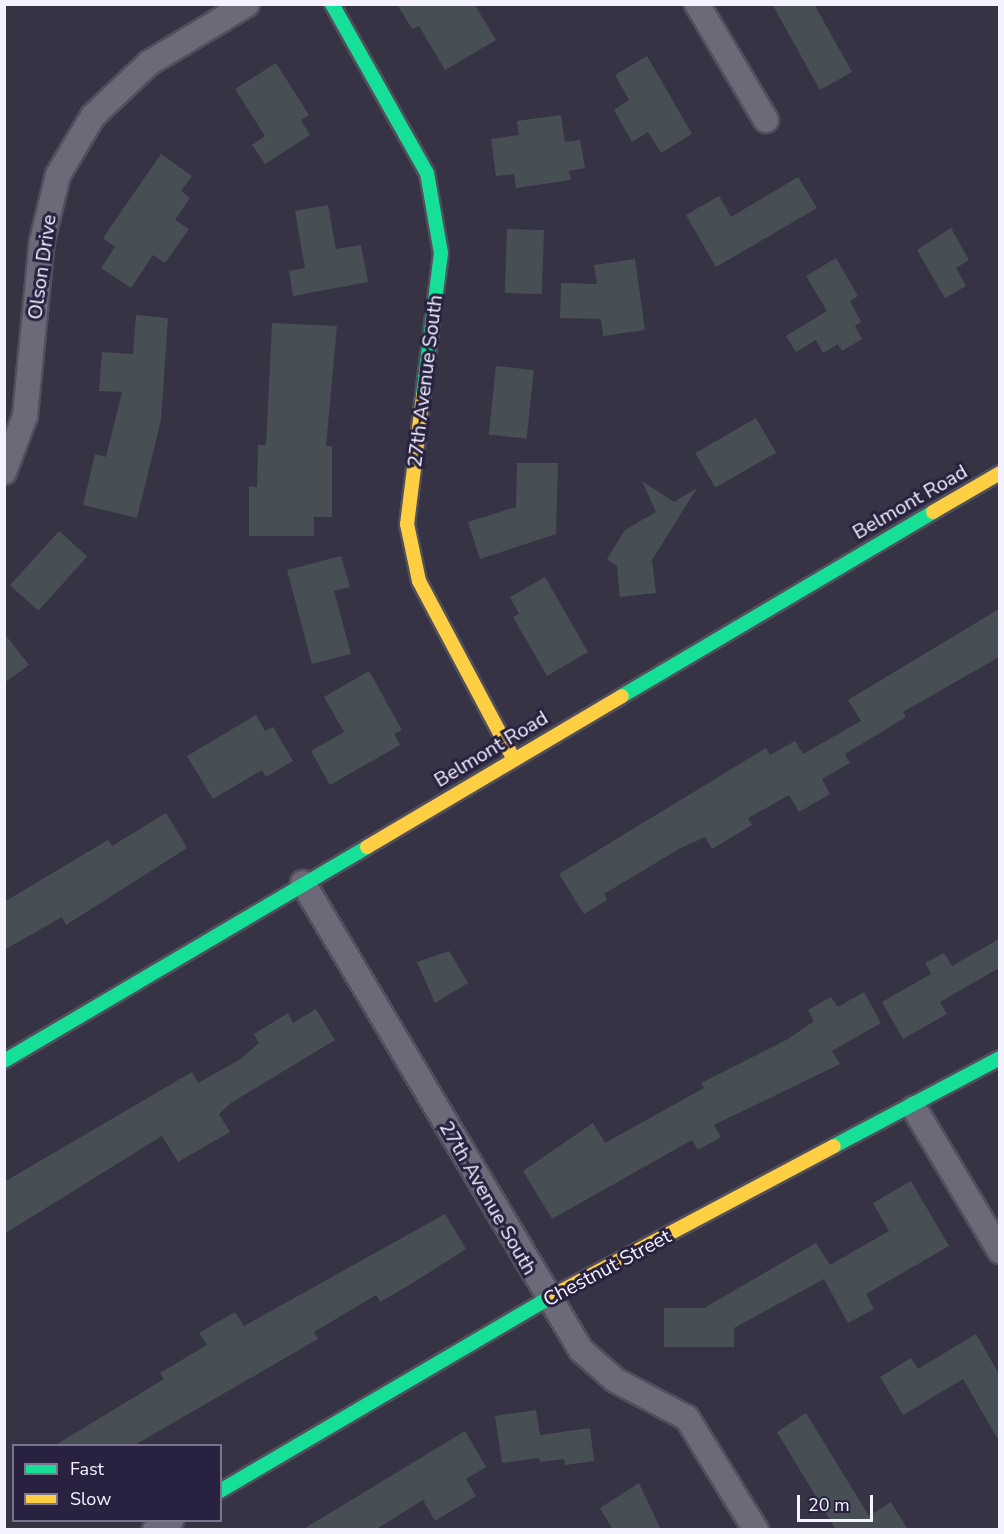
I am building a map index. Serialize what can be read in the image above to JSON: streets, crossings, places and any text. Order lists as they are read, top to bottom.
{
  "streets": {
    "street": [
      "Olson Drive",
      "27th Avenue South",
      "Belmont Road",
      "Chestnut Street"
    ]
  },
  "crossings": [
    ["27th Avenue South", "Belmont Road"],
    ["27th Avenue South", "Chestnut Street"]
  ],
  "legend": ["Fast", "Slow"],
  "scale_bar": "20 m"
}
